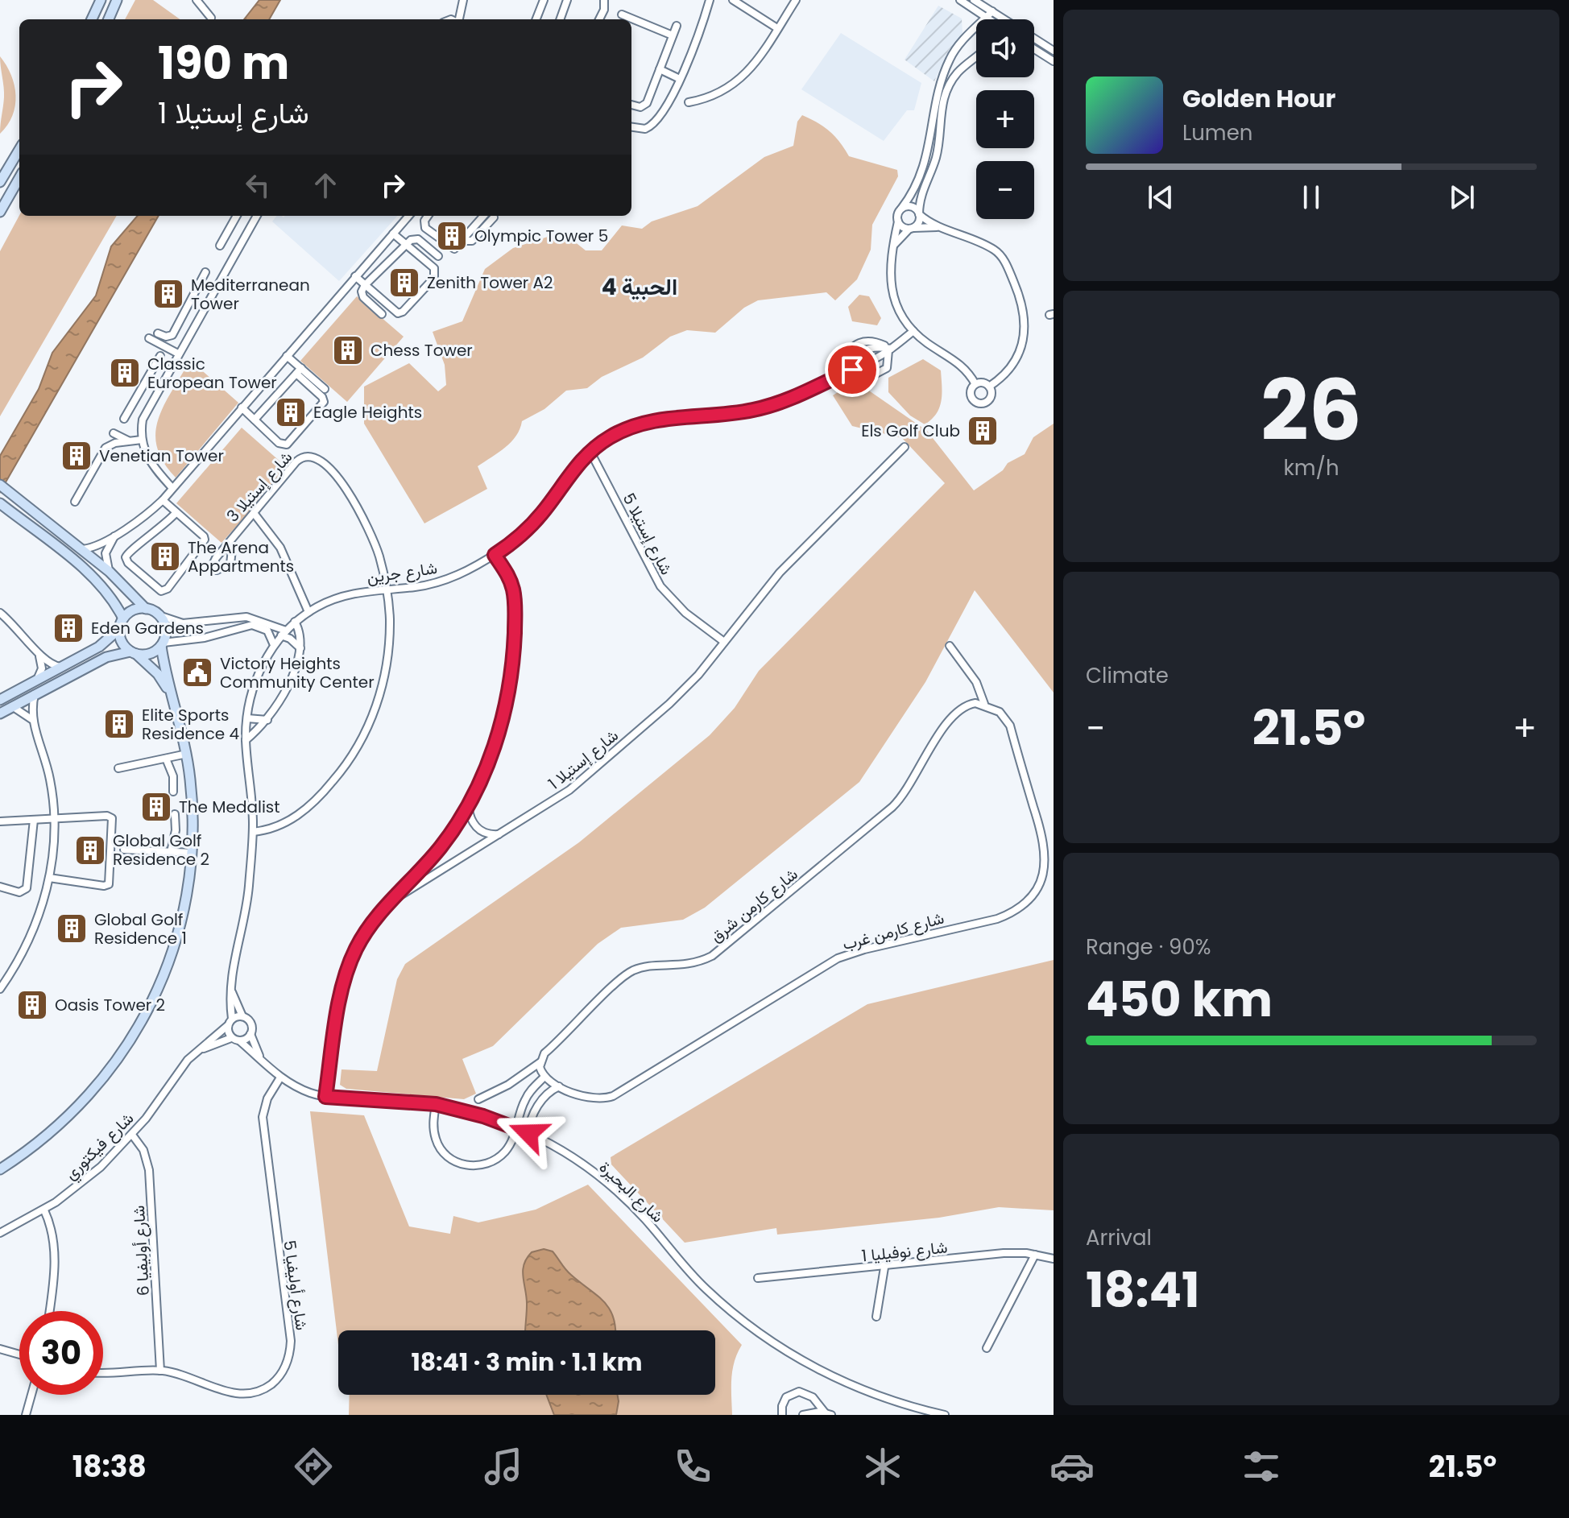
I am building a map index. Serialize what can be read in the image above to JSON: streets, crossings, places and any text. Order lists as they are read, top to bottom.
{
  "streets": {
    "street": [
      "شارع إستيلا 3",
      "شارع إستيلا 5",
      "شارع جرين",
      "شارع إستيلا 1",
      "شارع كارمن شرق",
      "شارع كارمن غرب",
      "شارع فيكتوري",
      "شارع البحيرة",
      "شارع أوليفيا 6",
      "شارع نوفيليا 1",
      "شارع أوليفيا 5"
    ]
  },
  "crossings": [
    ["شارع إستيلا 3", "شارع جرين"],
    ["شارع إستيلا 5", "شارع جرين"],
    ["شارع إستيلا 5", "شارع إستيلا 1"],
    ["شارع جرين", "شارع فيكتوري"],
    ["شارع جرين", "شارع البحيرة"],
    ["شارع إستيلا 1", "شارع البحيرة"],
    ["شارع كارمن شرق", "شارع كارمن غرب"],
    ["شارع فيكتوري", "شارع البحيرة"],
    ["شارع فيكتوري", "شارع أوليفيا 6"],
    ["شارع البحيرة", "شارع أوليفيا 5"],
    ["شارع أوليفيا 6", "شارع أوليفيا 5"]
  ],
  "districts": ["الحبية 4"],
  "places": {
    "building": [
      "Olympic Tower 5",
      "Zenith Tower A2",
      "Mediterranean Tower",
      "Chess Tower",
      "Classic European Tower",
      "Eagle Heights",
      "Els Golf Club",
      "Venetian Tower",
      "The Arena Appartments",
      "Eden Gardens",
      "Elite Sports Residence 4",
      "The Medalist",
      "Global Golf Residence 2",
      "Global Golf Residence 1",
      "Oasis Tower 2"
    ],
    "public building": ["Victory Heights Community Center"]
  },
  "page": {
    "map_buttons": ["+", "−"],
    "turn": ["190 m", "شارع إستيلا 1"],
    "song": ["Golden Hour", "Lumen"],
    "tile": [
      ["26", "km/h"],
      "Climate",
      ["Range · 90%", "450 km"],
      ["Arrival", "18:41"]
    ],
    "heat": ["−", "21.5°", "+"],
    "limit": "30",
    "trip": "18:41 · 3 min · 1.1 km",
    "tabs": ["18:38", "21.5°"]
  }
}
